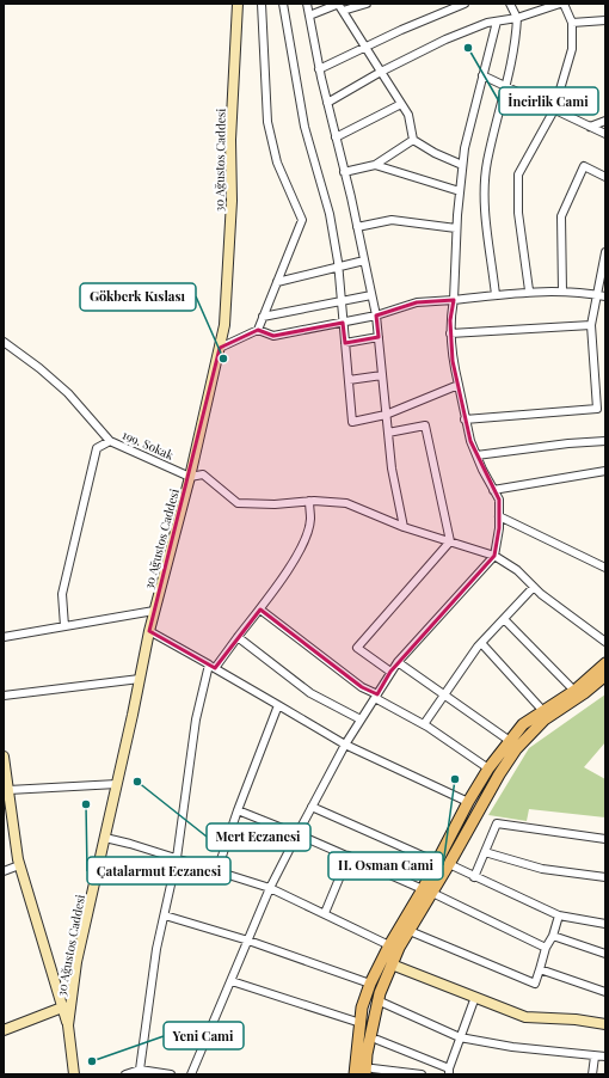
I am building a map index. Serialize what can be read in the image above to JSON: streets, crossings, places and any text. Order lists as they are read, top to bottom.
{
  "streets": {
    "main road": ["30 Ağustos Caddesi"],
    "street": ["199. Sokak"]
  },
  "crossings": [
    ["30 Ağustos Caddesi", "199. Sokak"]
  ],
  "places": [
    "İncirlik Cami",
    "Gökberk Kıslası",
    "H. Osman Cami",
    "Mert Eczanesi",
    "Çatalarmut Eczanesi",
    "Yeni Cami"
  ]
}
